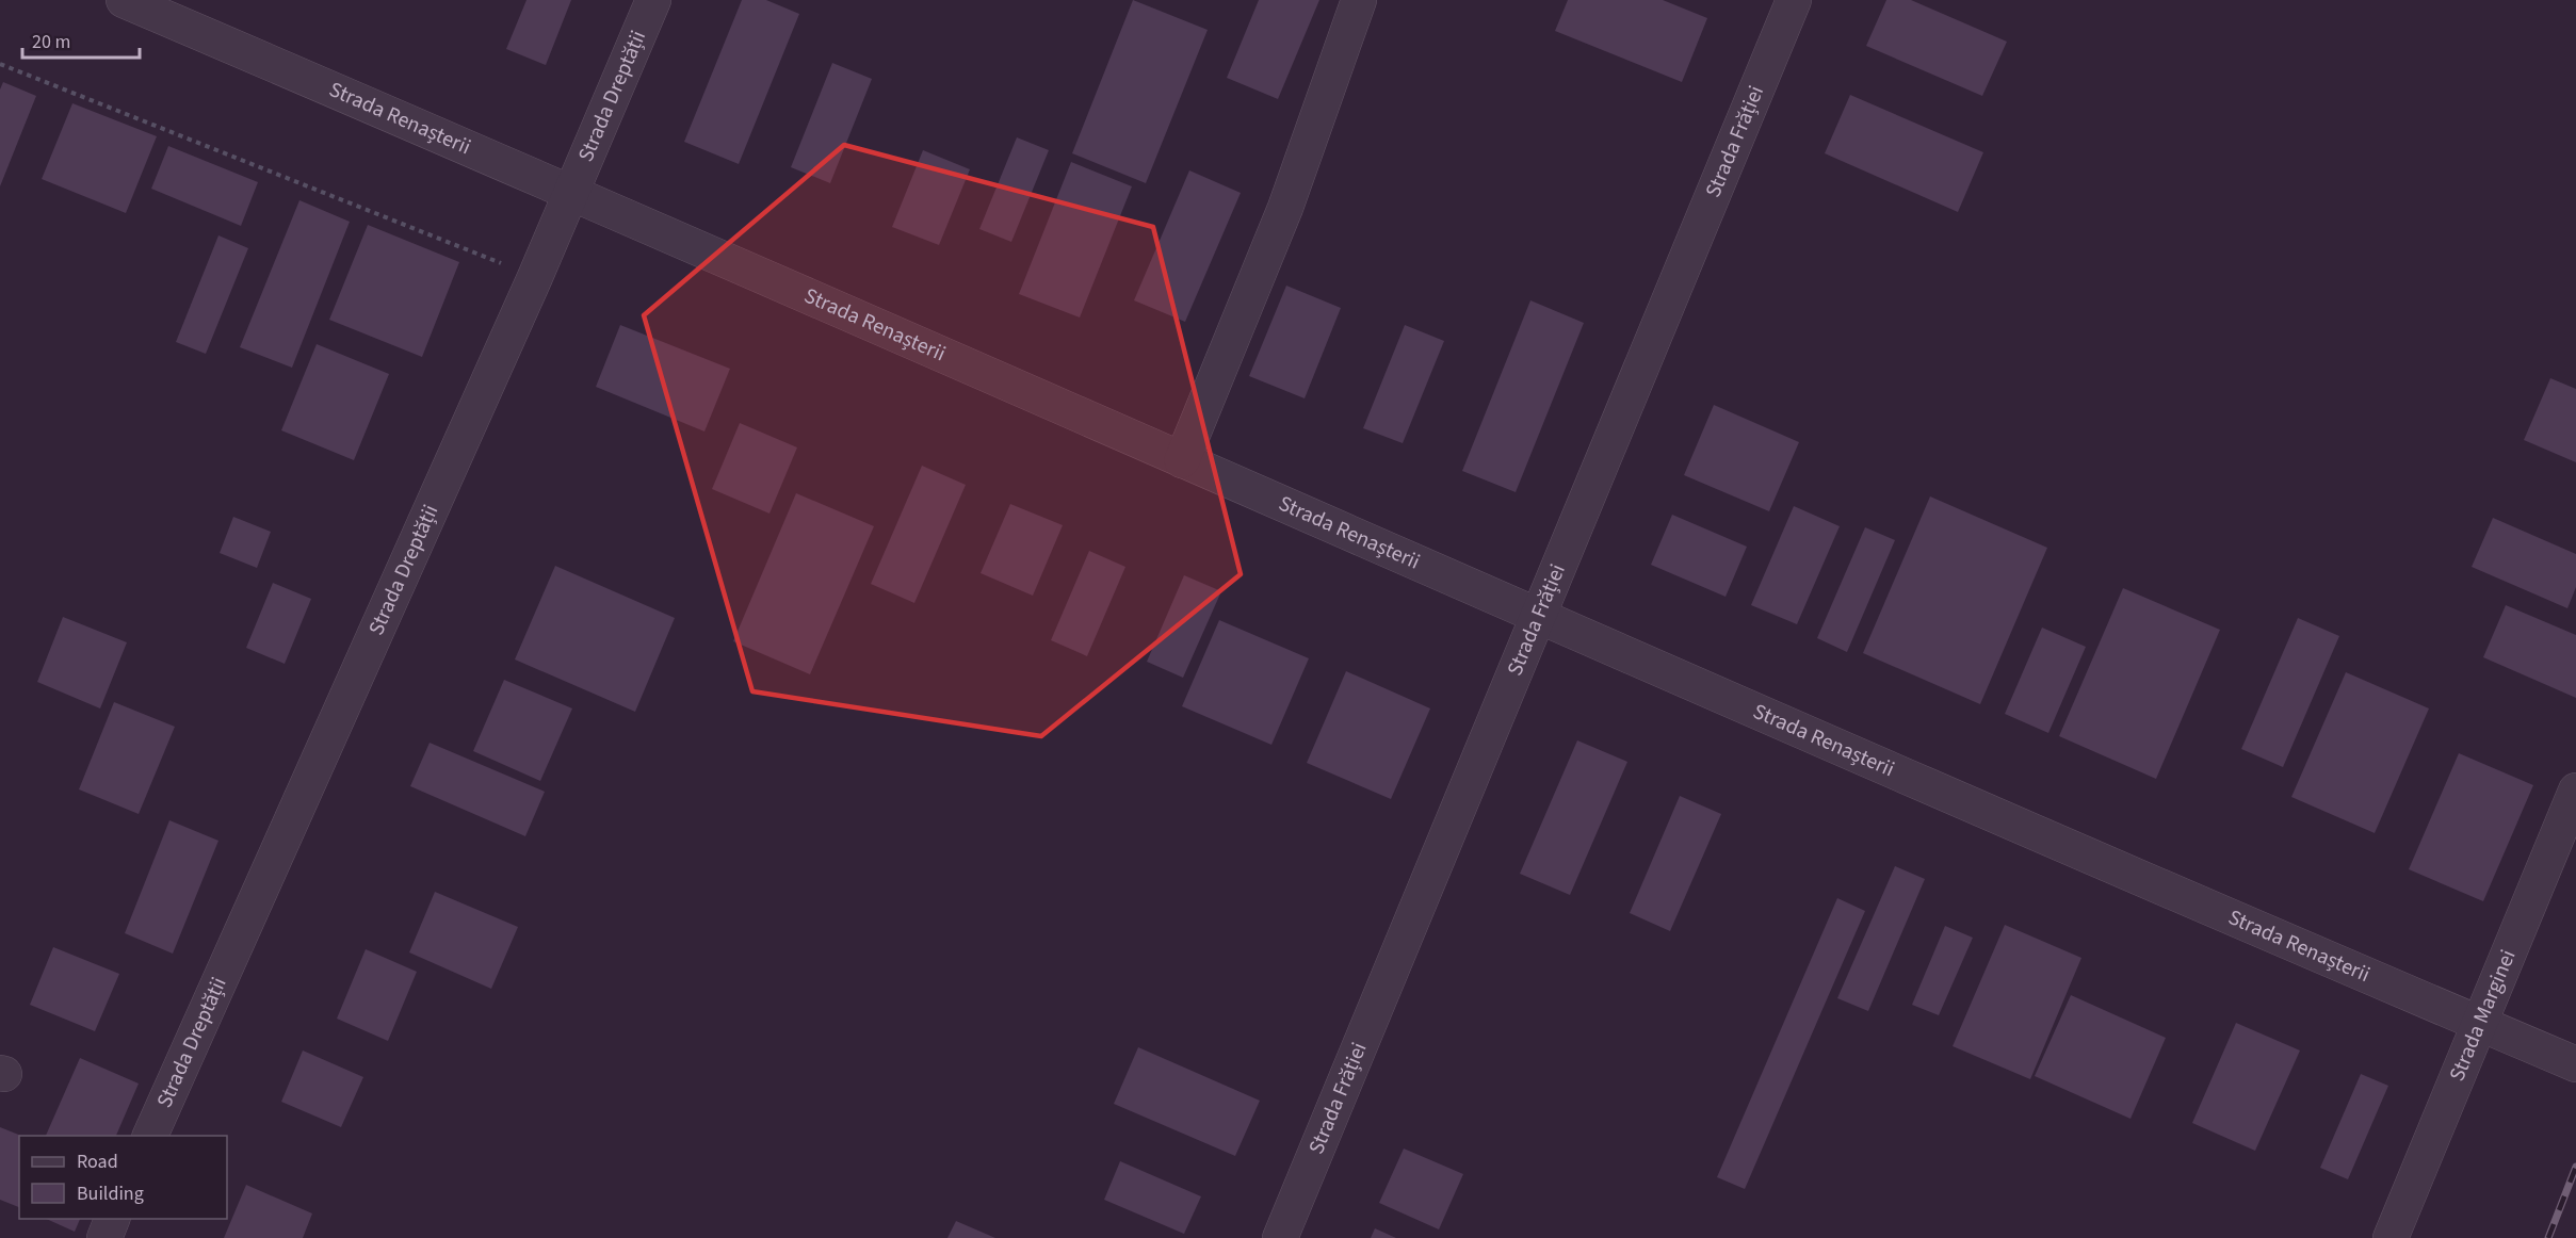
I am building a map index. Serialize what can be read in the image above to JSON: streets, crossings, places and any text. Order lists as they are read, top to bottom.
{
  "streets": {
    "street": [
      "Strada Dreptății",
      "Strada Renașterii",
      "Strada Frăției",
      "Strada Marginei"
    ]
  },
  "crossings": [
    ["Strada Dreptății", "Strada Renașterii"],
    ["Strada Renașterii", "Strada Frăției"],
    ["Strada Renașterii", "Strada Marginei"]
  ],
  "legend": ["Road", "Building"],
  "scale_bar": "20 m"
}
